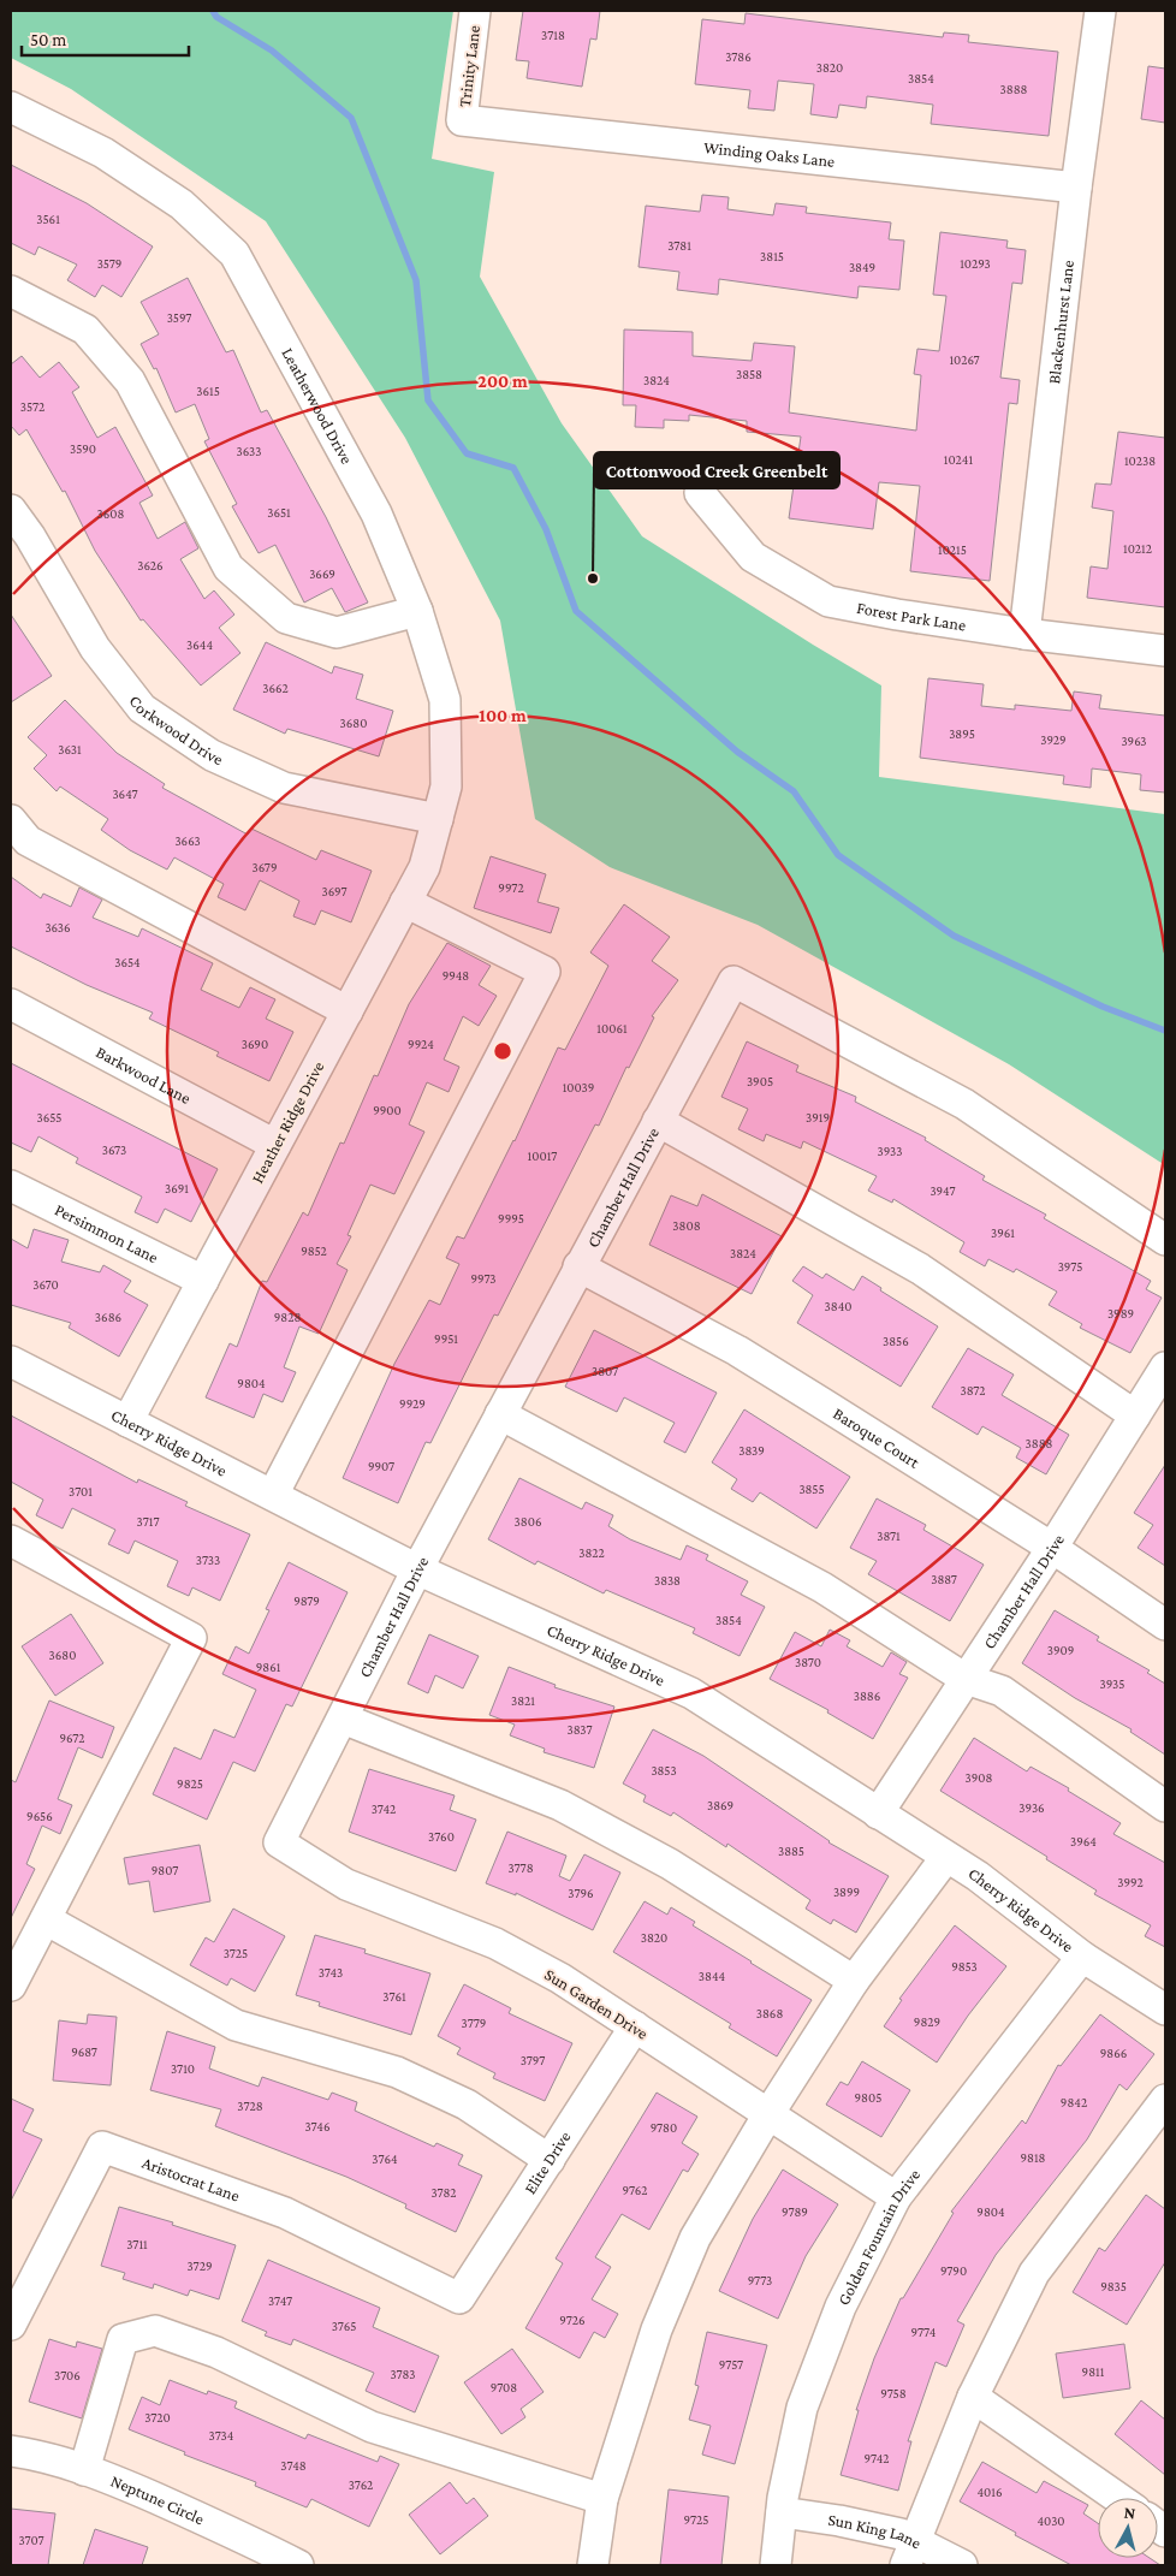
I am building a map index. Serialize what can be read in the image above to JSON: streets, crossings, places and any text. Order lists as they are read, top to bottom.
{
  "streets": {
    "street": [
      "Trinity Lane",
      "Winding Oaks Lane",
      "Blackenhurst Lane",
      "Leatherwood Drive",
      "Forest Park Lane",
      "Corkwood Drive",
      "Barkwood Lane",
      "Heather Ridge Drive",
      "Chamber Hall Drive",
      "Persimmon Lane",
      "Baroque Court",
      "Cherry Ridge Drive",
      "Sun Garden Drive",
      "Elite Drive",
      "Aristocrat Lane",
      "Golden Fountain Drive",
      "Neptune Circle",
      "Sun King Lane"
    ]
  },
  "crossings": [
    ["Trinity Lane", "Winding Oaks Lane"],
    ["Winding Oaks Lane", "Blackenhurst Lane"],
    ["Blackenhurst Lane", "Forest Park Lane"],
    ["Leatherwood Drive", "Corkwood Drive"],
    ["Leatherwood Drive", "Heather Ridge Drive"],
    ["Corkwood Drive", "Heather Ridge Drive"],
    ["Barkwood Lane", "Heather Ridge Drive"],
    ["Heather Ridge Drive", "Persimmon Lane"],
    ["Heather Ridge Drive", "Cherry Ridge Drive"],
    ["Chamber Hall Drive", "Baroque Court"],
    ["Chamber Hall Drive", "Cherry Ridge Drive"],
    ["Chamber Hall Drive", "Sun Garden Drive"],
    ["Cherry Ridge Drive", "Golden Fountain Drive"],
    ["Sun Garden Drive", "Elite Drive"],
    ["Sun Garden Drive", "Golden Fountain Drive"],
    ["Elite Drive", "Aristocrat Lane"],
    ["Golden Fountain Drive", "Sun King Lane"]
  ],
  "places": ["Cottonwood Creek Greenbelt"],
  "house_numbers": [
    "3718",
    "3786",
    "3820",
    "3854",
    "3888",
    "3561",
    "3781",
    "3815",
    "3579",
    "10293",
    "3849",
    "3597",
    "10267",
    "3858",
    "3824",
    "3615",
    "3572",
    "3590",
    "3633",
    "10241",
    "10238",
    "3651",
    "3608",
    "10212",
    "10215",
    "3626",
    "3669",
    "3644",
    "3662",
    "3680",
    "3895",
    "3929",
    "3963",
    "3631",
    "3647",
    "3663",
    "3679",
    "9972",
    "3697",
    "3636",
    "3654",
    "9948",
    "10061",
    "3690",
    "9924",
    "3905",
    "10039",
    "9900",
    "3655",
    "3919",
    "3673",
    "3933",
    "10017",
    "3691",
    "3947",
    "9995",
    "3808",
    "3961",
    "9852",
    "3824",
    "3975",
    "9973",
    "3670",
    "3840",
    "3989",
    "3686",
    "9828",
    "9951",
    "3856",
    "3807",
    "9804",
    "3872",
    "9929",
    "3888",
    "3839",
    "9907",
    "3855",
    "3701",
    "3717",
    "3806",
    "3871",
    "3822",
    "3733",
    "3887",
    "3838",
    "9879",
    "3854",
    "3909",
    "3680",
    "3870",
    "9861",
    "3935",
    "3886",
    "3821",
    "3837",
    "9672",
    "3853",
    "3908",
    "9825",
    "3869",
    "3936",
    "3742",
    "9656",
    "3760",
    "3964",
    "3885",
    "3778",
    "9807",
    "3992",
    "3899",
    "3796",
    "3820",
    "3725",
    "9853",
    "3743",
    "3844",
    "3761",
    "3868",
    "9829",
    "3779",
    "9687",
    "9866",
    "3797",
    "3710",
    "9805",
    "9842",
    "3728",
    "3746",
    "9780",
    "9818",
    "3764",
    "9762",
    "3782",
    "9789",
    "9804",
    "3711",
    "3729",
    "9790",
    "9773",
    "9835",
    "3747",
    "9726",
    "3765",
    "9774",
    "9757",
    "9811",
    "3783",
    "3706",
    "9708",
    "9758",
    "3720",
    "3734",
    "9742",
    "3748",
    "3762",
    "4016",
    "9725",
    "4030",
    "3707"
  ],
  "scale_bar": "50 m",
  "north": "top",
  "rings": ["200 m", "100 m"]
}
